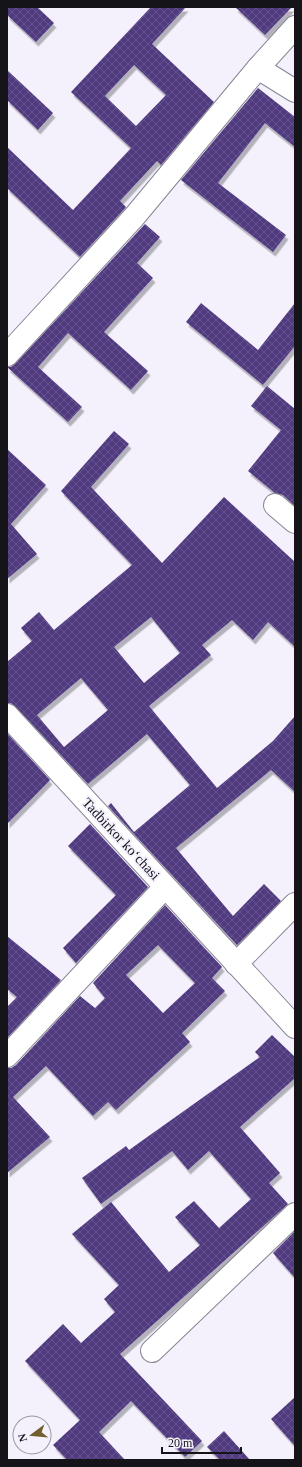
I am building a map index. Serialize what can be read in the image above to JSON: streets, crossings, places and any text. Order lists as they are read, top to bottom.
{
  "streets": {
    "street": ["Tadbirkor koʻchasi"]
  },
  "scale_bar": "20 m",
  "north": "left"
}
